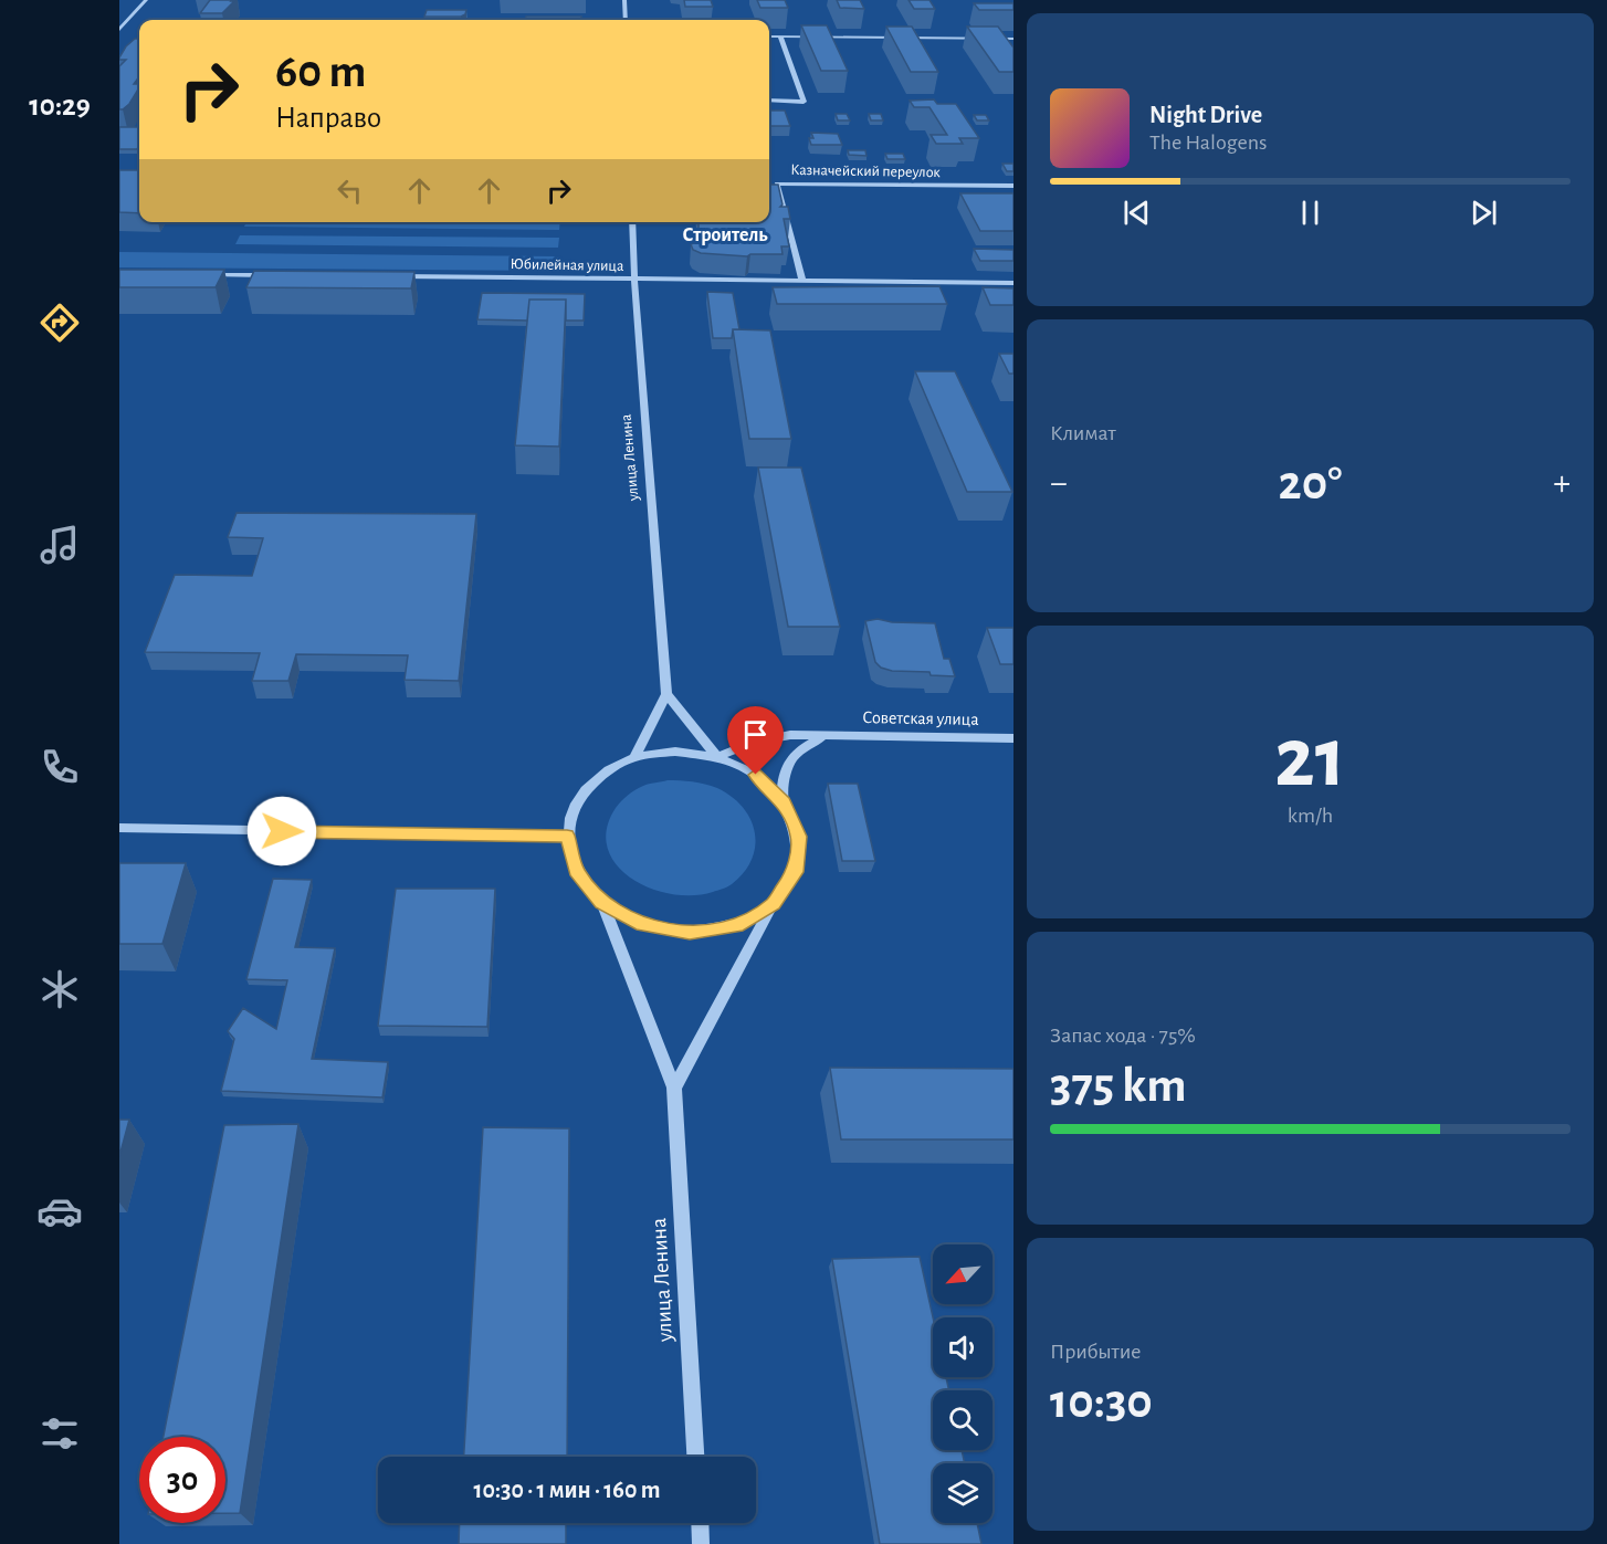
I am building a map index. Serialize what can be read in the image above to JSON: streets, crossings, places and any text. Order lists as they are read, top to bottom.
{
  "streets": {
    "street": [
      "Казначейский переулок",
      "Юбилейная улица",
      "улица Ленина",
      "Советская улица"
    ]
  },
  "crossings": [
    ["Казначейский переулок", "Юбилейная улица"],
    ["Юбилейная улица", "улица Ленина"]
  ],
  "districts": ["Строитель"],
  "north": "bottom left",
  "page": {
    "tabs": "10:29",
    "turn": ["60 m", "Направо"],
    "song": ["Night Drive", "The Halogens"],
    "tile": [
      "Климат",
      ["21", "km/h"],
      ["Запас хода · 75%", "375 km"],
      ["Прибытие", "10:30"]
    ],
    "heat": ["−", "20°", "+"],
    "limit": "30",
    "trip": "10:30 · 1 мин · 160 m"
  }
}
